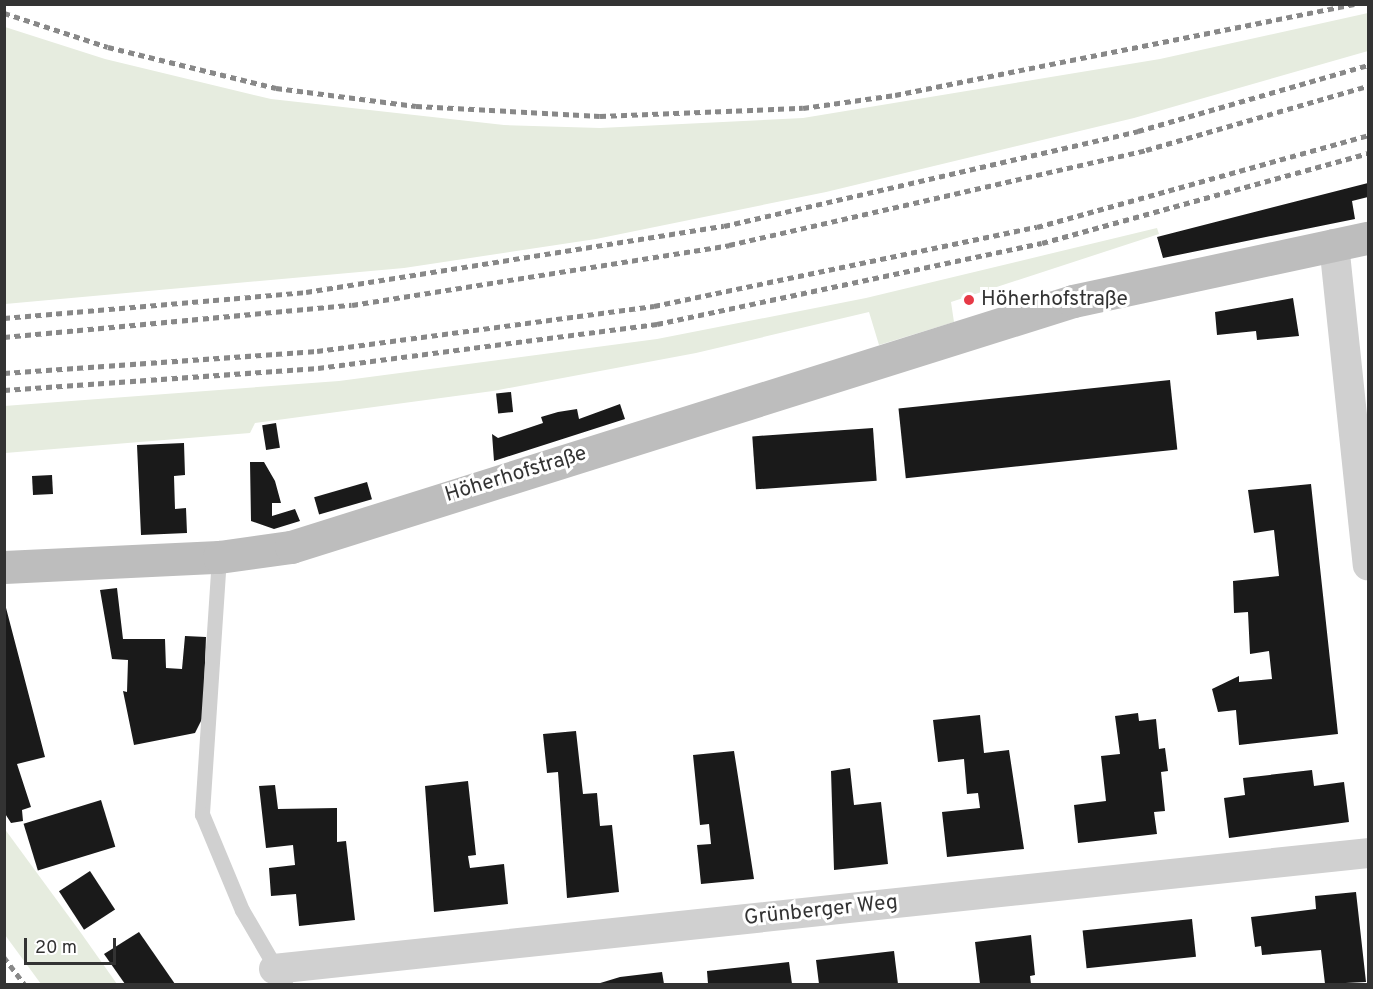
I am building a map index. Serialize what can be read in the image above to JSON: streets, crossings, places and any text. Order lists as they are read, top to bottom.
{
  "streets": {
    "street": ["Höherhofstraße", "Grünberger Weg"]
  },
  "crossings": [
    ["Höherhofstraße", "Grünberger Weg"]
  ],
  "places": ["Höherhofstraße"],
  "scale_bar": "20 m"
}
